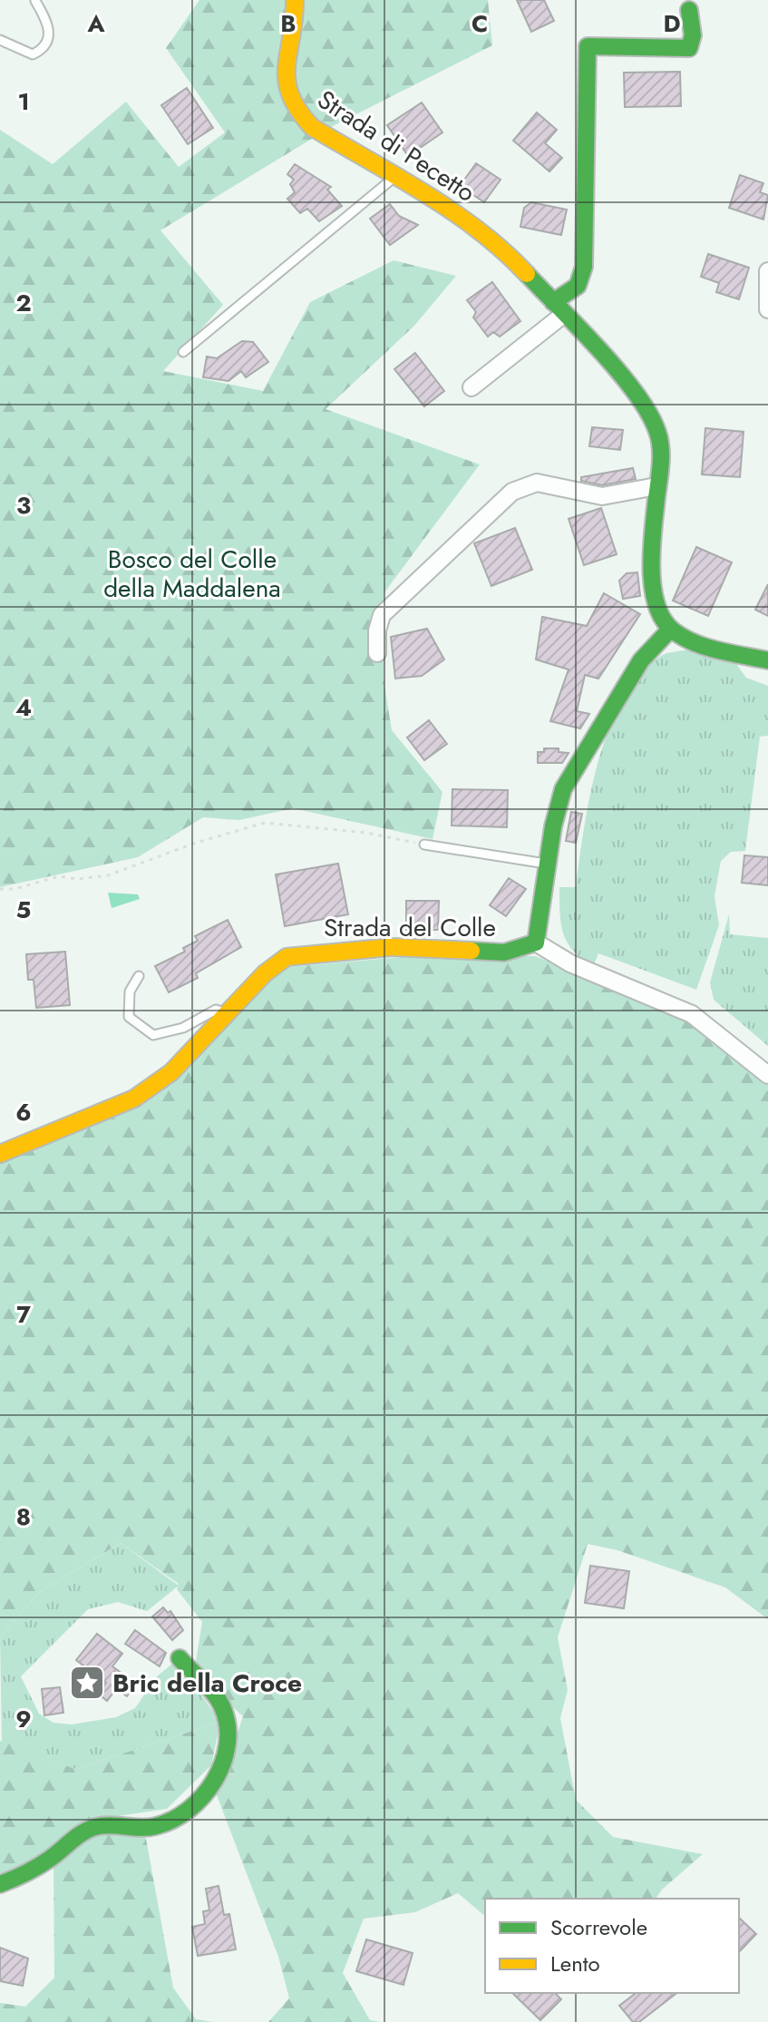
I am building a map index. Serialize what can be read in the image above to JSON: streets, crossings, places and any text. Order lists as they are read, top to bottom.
{
  "streets": {
    "street": ["Strada di Pecetto", "Strada del Colle"]
  },
  "parks": ["Bosco del Colle della Maddalena"],
  "places": {
    "place": ["Bric della Croce"]
  },
  "legend": ["Scorrevole", "Lento"],
  "grid": {
    "columns": [
      "A",
      "B",
      "C",
      "D"
    ],
    "rows": [
      "1",
      "2",
      "3",
      "4",
      "5",
      "6",
      "7",
      "8",
      "9"
    ]
  }
}
